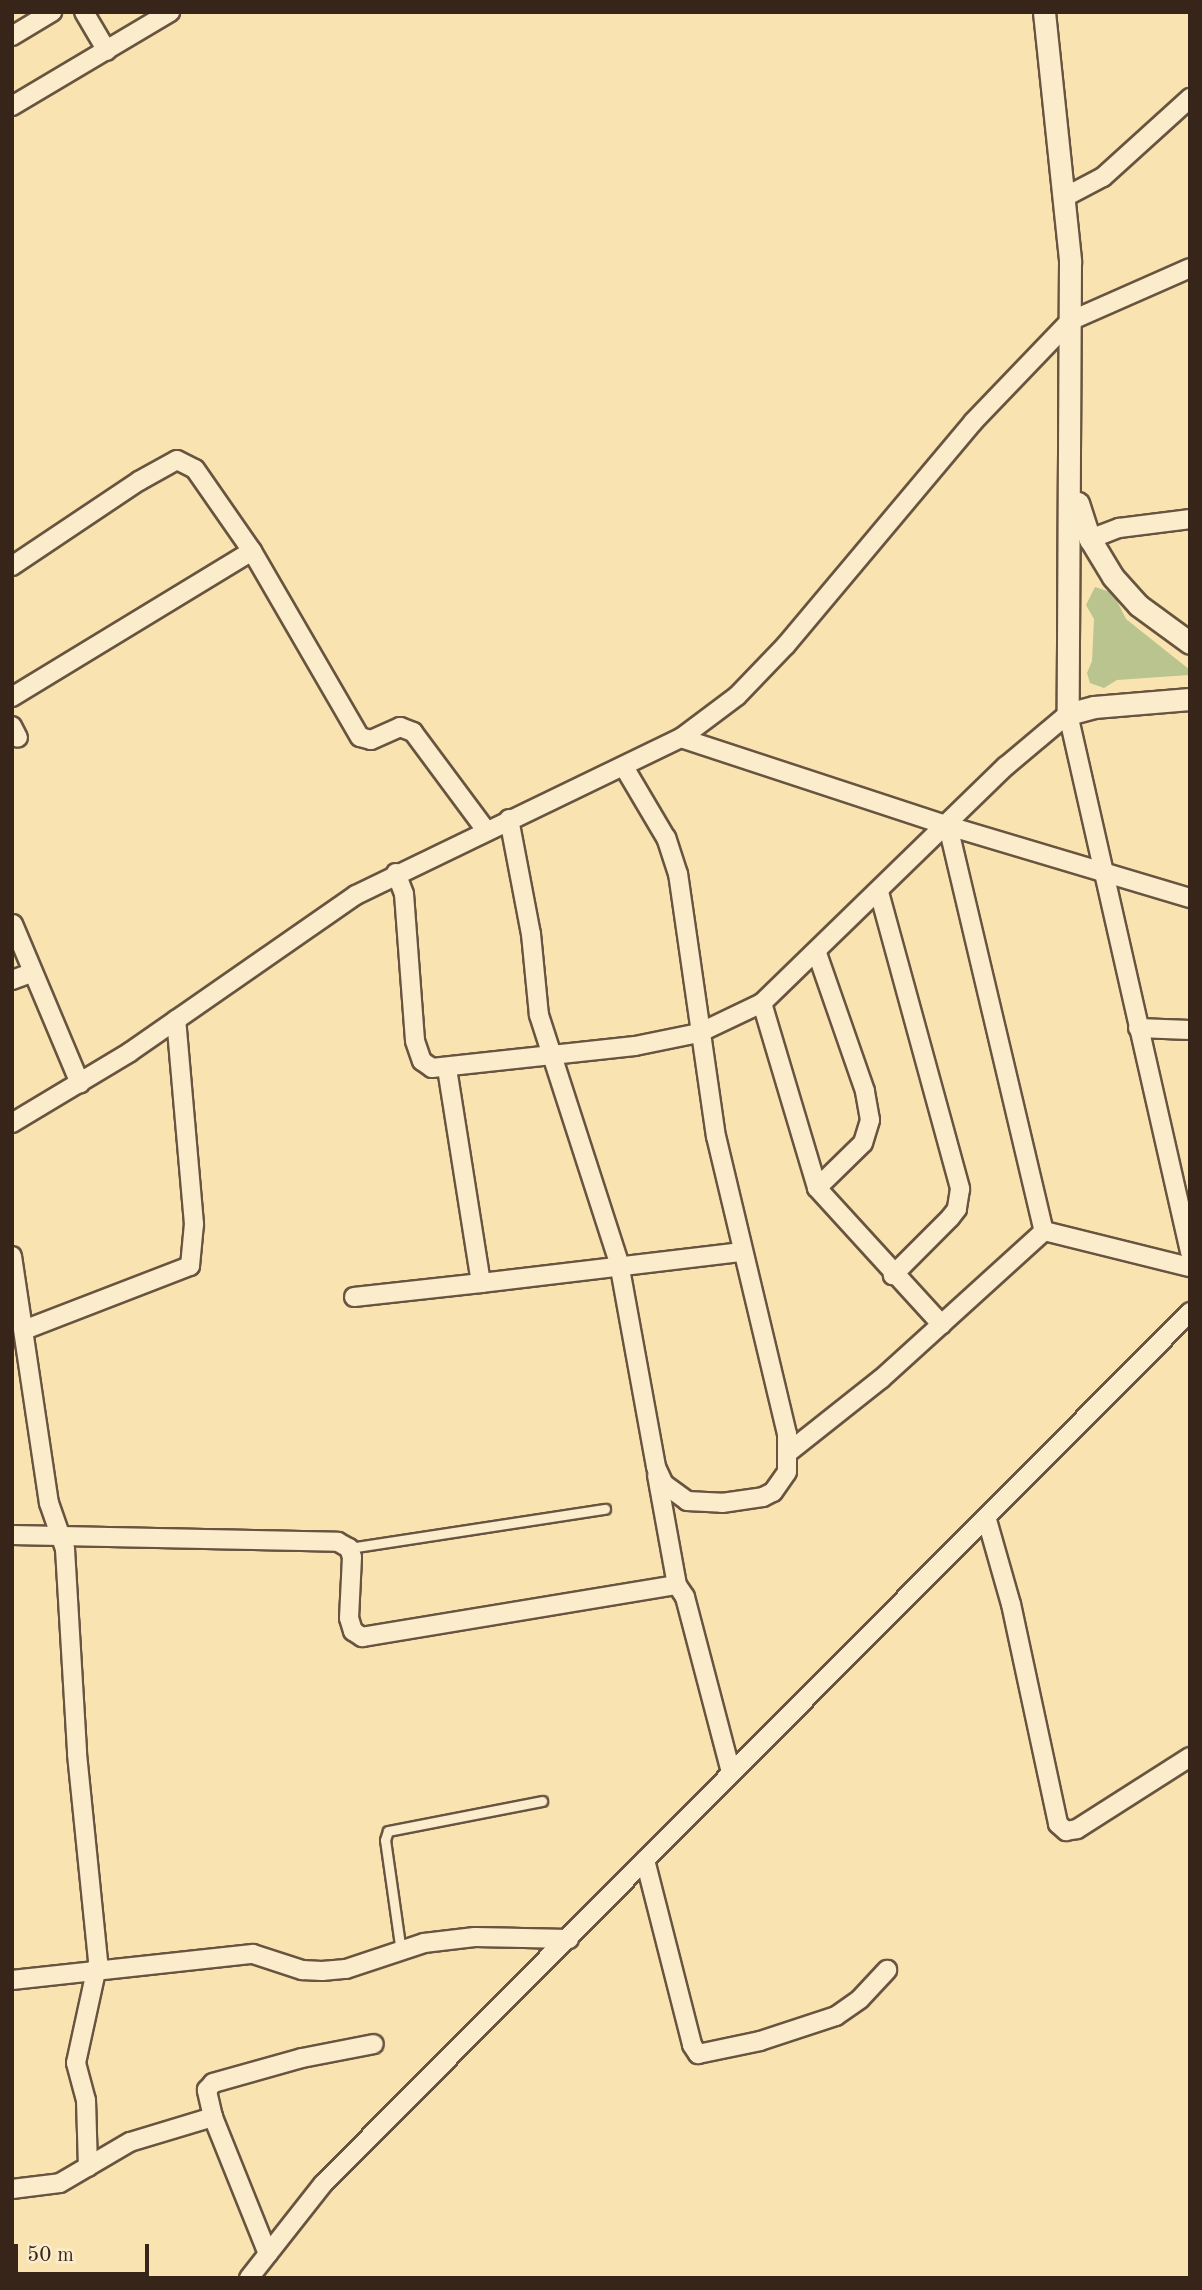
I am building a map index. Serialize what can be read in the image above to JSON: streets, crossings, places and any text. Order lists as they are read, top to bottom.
{
  "scale_bar": "50 m"
}
